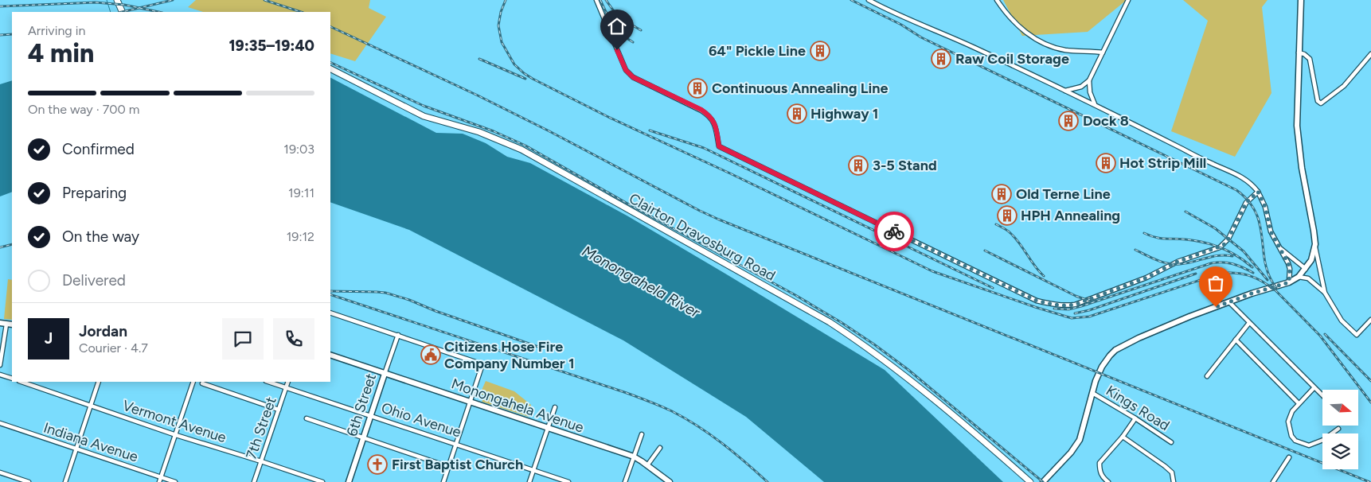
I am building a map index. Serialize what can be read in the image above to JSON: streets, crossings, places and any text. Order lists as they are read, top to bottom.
{
  "streets": {
    "main road": ["Clairton Dravosburg Road"],
    "street": [
      "6th Street",
      "Monongahela Avenue",
      "Kings Road",
      "Ohio Avenue",
      "Vermont Avenue",
      "7th Street",
      "Indiana Avenue"
    ]
  },
  "crossings": [
    ["6th Street", "Monongahela Avenue"],
    ["6th Street", "Ohio Avenue"],
    ["Ohio Avenue", "7th Street"],
    ["Vermont Avenue", "7th Street"]
  ],
  "water": ["Monongahela River"],
  "places": {
    "building": [
      "64\" Pickle Line",
      "Raw Coil Storage",
      "Continuous Annealing Line",
      "Highway 1",
      "Dock 8",
      "Hot Strip Mill",
      "3-5 Stand",
      "Old Terne Line",
      "HPH Annealing"
    ],
    "public building": ["Citizens Hose Fire Company Number 1"],
    "church": ["First Baptist Church"]
  },
  "north": "right",
  "page": {
    "heading": ["4 min", "Arriving in", "19:35–19:40"],
    "panel": ["Jordan", "Courier · 4.7"],
    "bar": "On the way · 700 m",
    "list": [
      ["Confirmed", "19:03"],
      ["Preparing", "19:11"],
      ["On the way", "19:12"],
      "Delivered"
    ],
    "round": "J"
  }
}
